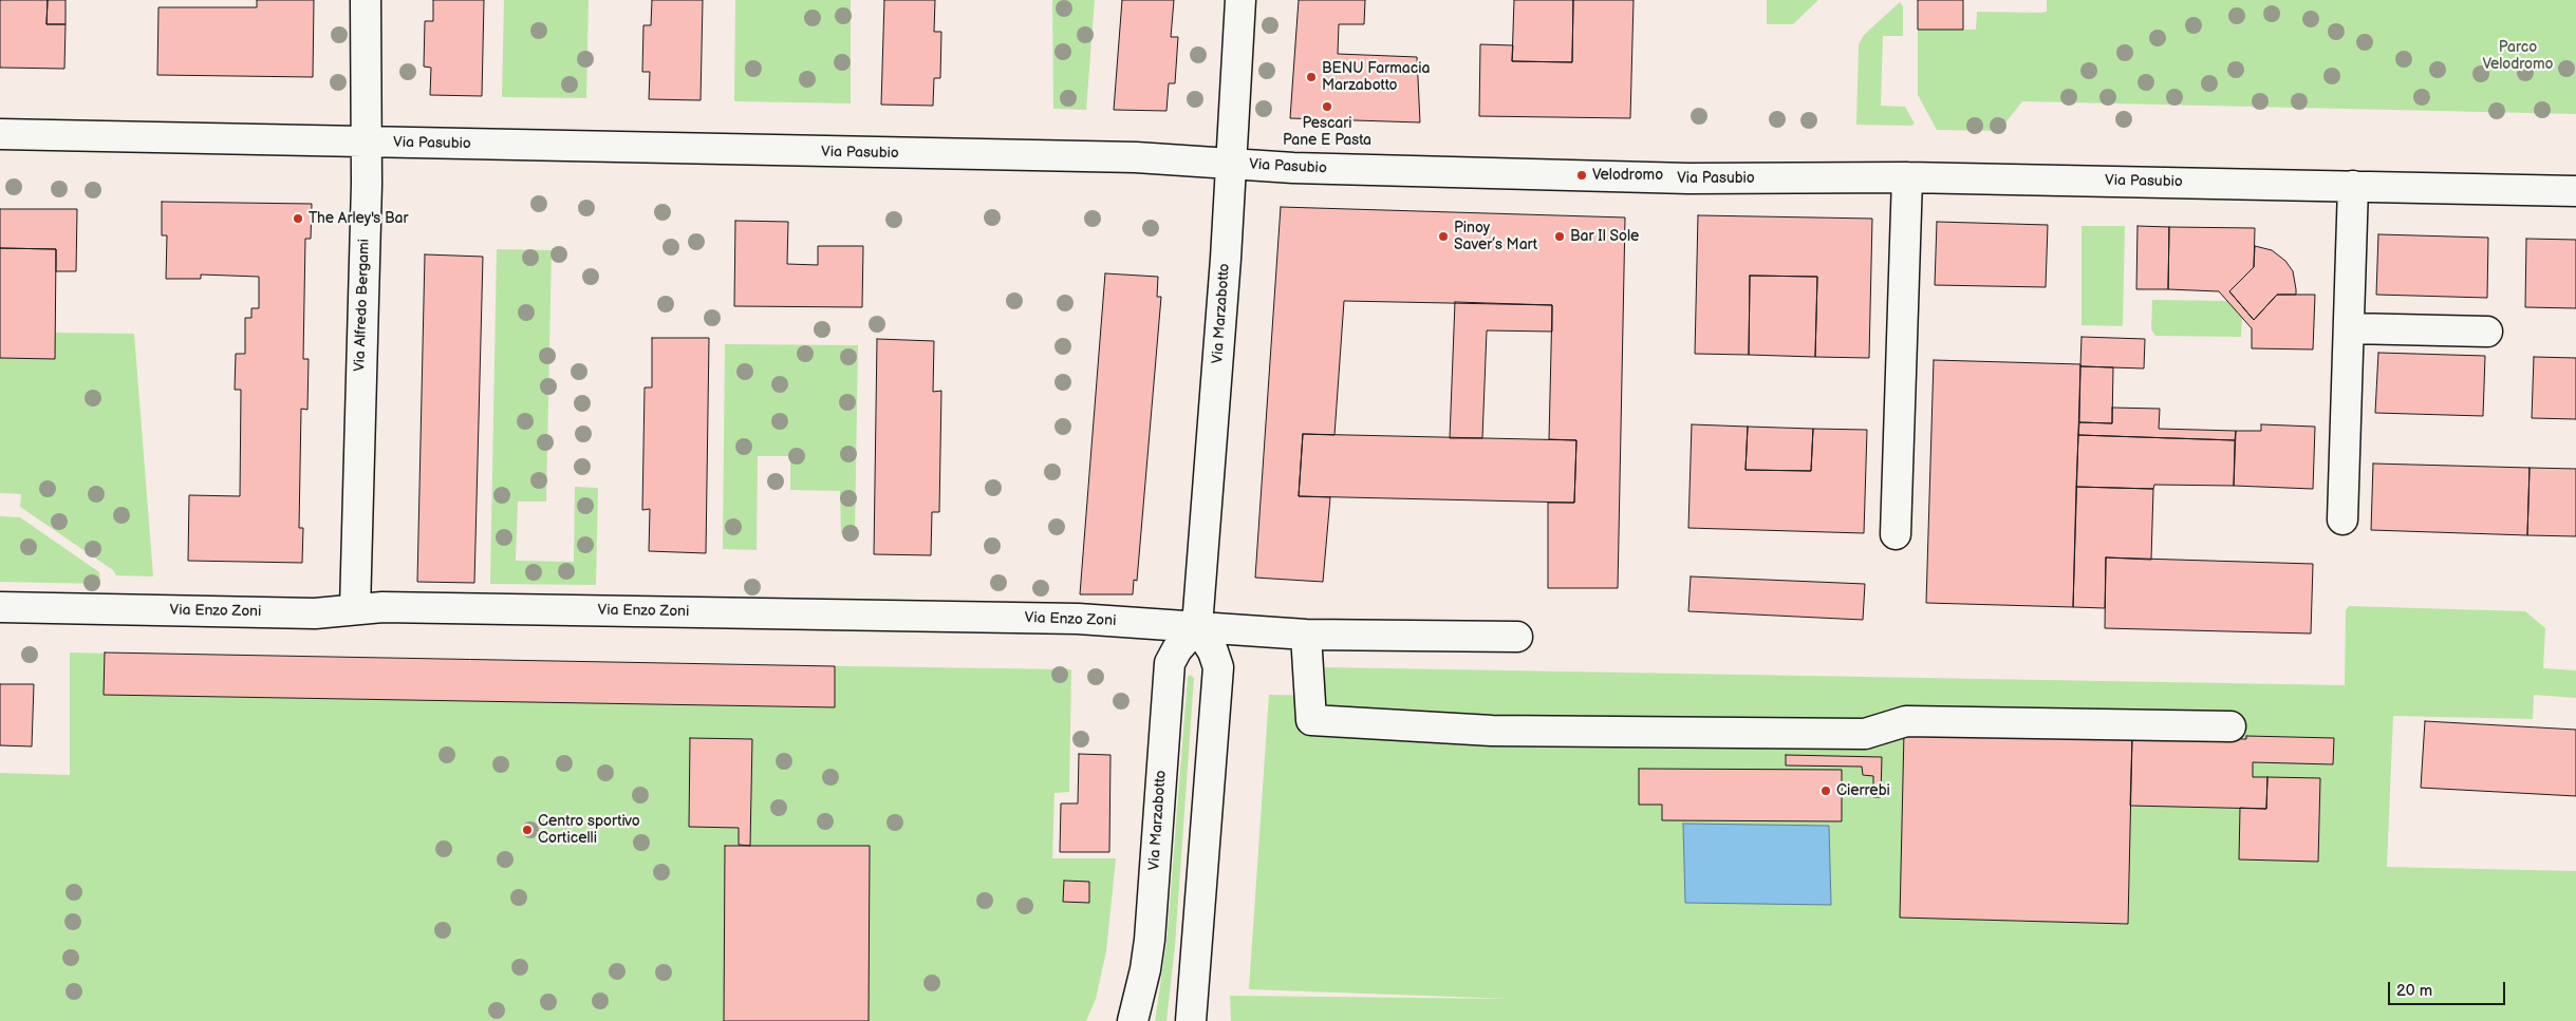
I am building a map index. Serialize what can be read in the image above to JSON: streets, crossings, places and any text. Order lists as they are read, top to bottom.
{
  "streets": {
    "street": [
      "Via Pasubio",
      "Via Alfredo Bergami",
      "Via Marzabotto",
      "Via Enzo Zoni"
    ]
  },
  "crossings": [
    ["Via Pasubio", "Via Alfredo Bergami"],
    ["Via Pasubio", "Via Marzabotto"],
    ["Via Alfredo Bergami", "Via Enzo Zoni"],
    ["Via Marzabotto", "Via Enzo Zoni"]
  ],
  "parks": ["Parco Velodromo"],
  "places": [
    "BENU Farmacia Marzabotto",
    "Pescari Pane E Pasta",
    "Velodromo",
    "The Arley's Bar",
    "Pinoy Saver’s Mart",
    "Bar Il Sole",
    "Cierrebi",
    "Centro sportivo Corticelli"
  ],
  "scale_bar": "20 m"
}
